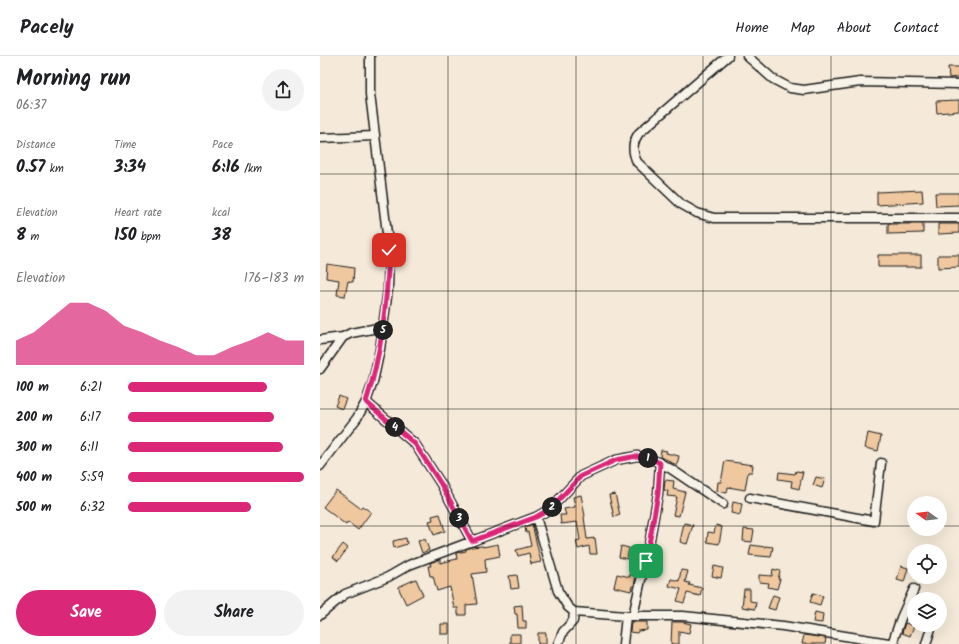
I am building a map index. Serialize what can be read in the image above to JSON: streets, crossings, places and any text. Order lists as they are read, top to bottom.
{
  "north": "left",
  "page": {
    "header": "Pacely",
    "nav": [
      "Home",
      "Map",
      "About",
      "Contact"
    ],
    "heading": ["Morning run", "06:37"],
    "stats": [
      ["Distance", "0.57 km"],
      ["Time", "3:34"],
      ["Pace", "6:16 /km"],
      ["Elevation", "8 m"],
      ["Heart rate", "150 bpm"],
      ["kcal", "38"]
    ],
    "chart": ["Elevation", "176–183 m"],
    "pins": [
      "5",
      "4",
      "1",
      "2",
      "3"
    ],
    "list": [
      {
        "name": "100 m",
        "note": "6:21"
      },
      {
        "name": "200 m",
        "note": "6:17"
      },
      {
        "name": "300 m",
        "note": "6:11"
      },
      {
        "name": "400 m",
        "note": "5:59"
      },
      {
        "name": "500 m",
        "note": "6:32"
      }
    ],
    "buttons": ["Save", "Share"]
  }
}
